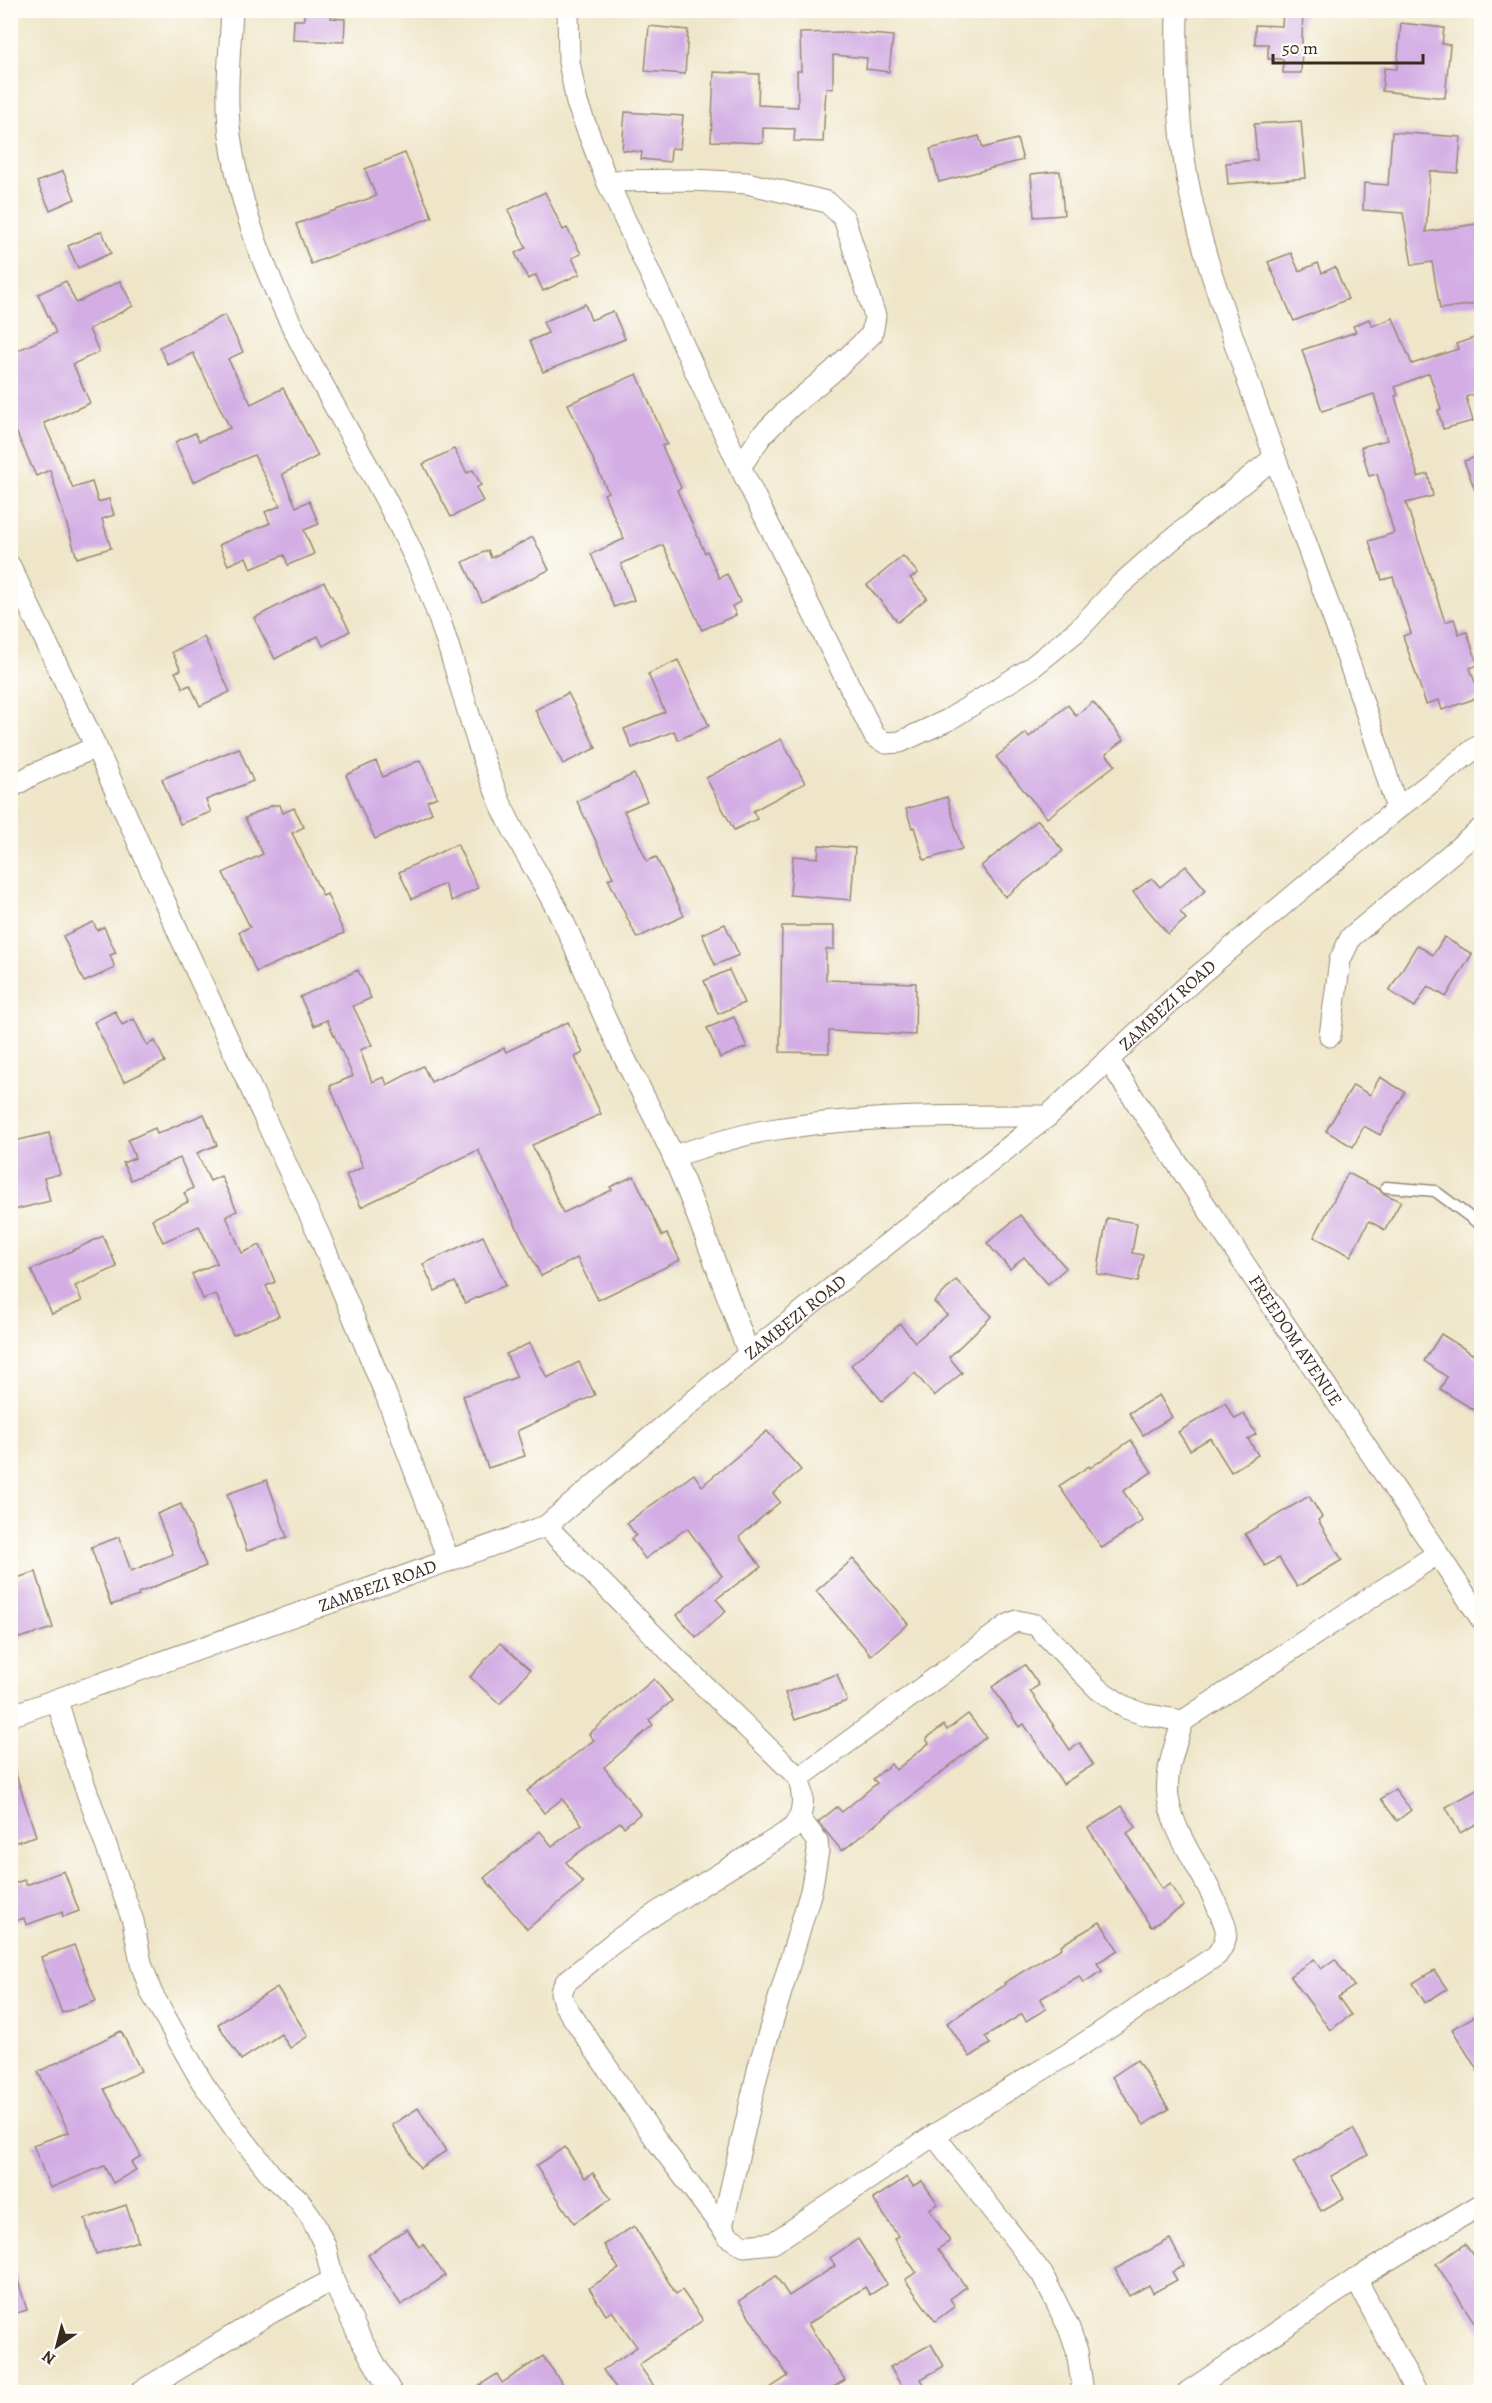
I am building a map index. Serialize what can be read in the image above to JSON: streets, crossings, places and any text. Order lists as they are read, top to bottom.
{
  "streets": {
    "street": ["ZAMBEZI ROAD", "FREEDOM AVENUE"]
  },
  "crossings": [
    ["ZAMBEZI ROAD", "FREEDOM AVENUE"]
  ],
  "scale_bar": "50 m",
  "north": "bottom left"
}
